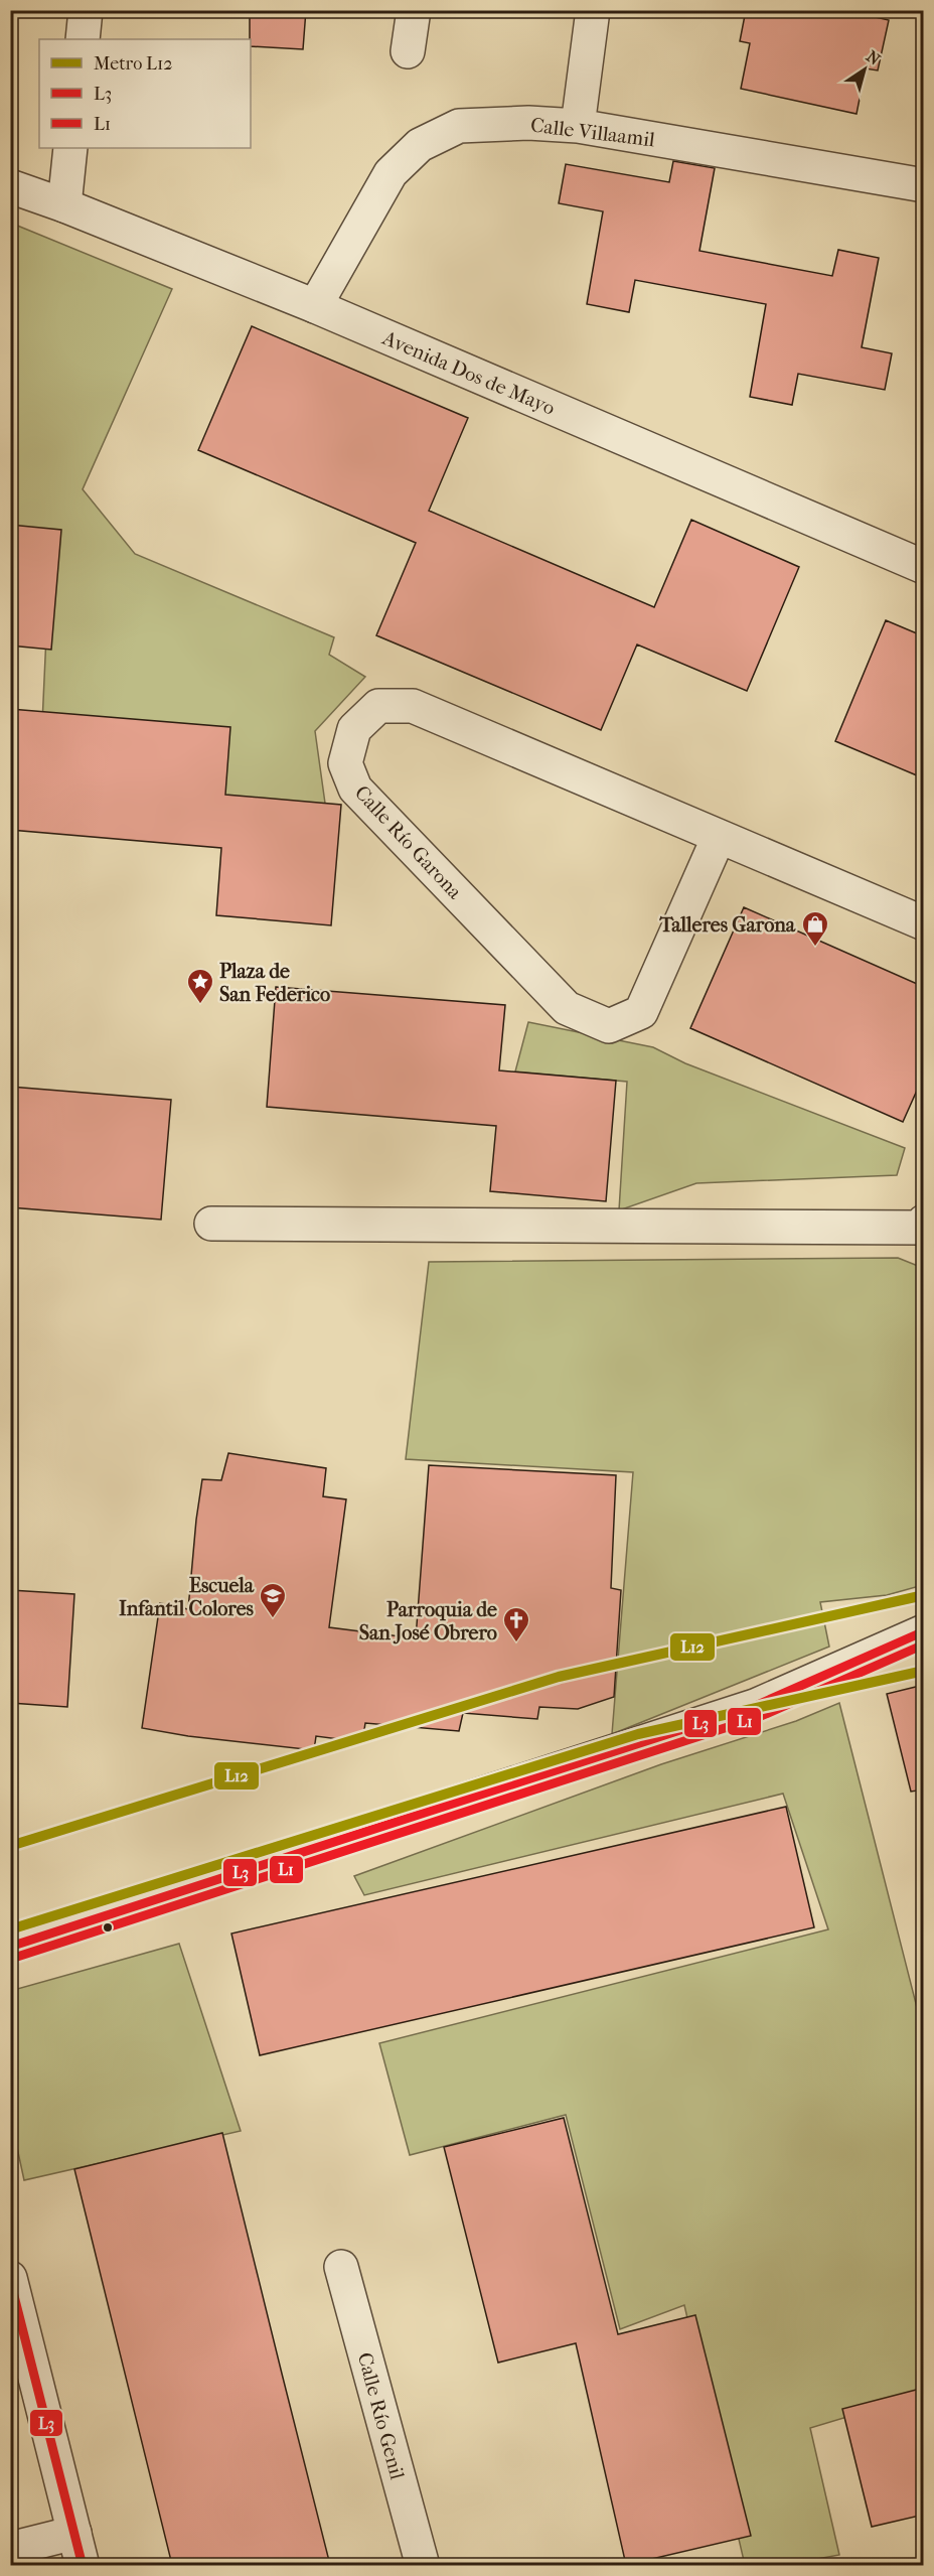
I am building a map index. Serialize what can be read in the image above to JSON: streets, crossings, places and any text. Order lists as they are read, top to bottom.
{
  "streets": {
    "street": [
      "Calle Villaamil",
      "Avenida Dos de Mayo",
      "Calle Río Garona",
      "Calle Río Genil"
    ]
  },
  "crossings": [
    ["Calle Villaamil", "Avenida Dos de Mayo"]
  ],
  "places": {
    "shop": ["Talleres Garona"],
    "place": ["Plaza de San Federico"],
    "school or university": ["Escuela Infantil Colores"],
    "church": ["Parroquia de San José Obrero"]
  },
  "lines": ["metro line L12", "transit line L3", "transit line L1"],
  "legend": ["Metro L12", "L3", "L1"],
  "north": "top right"
}
